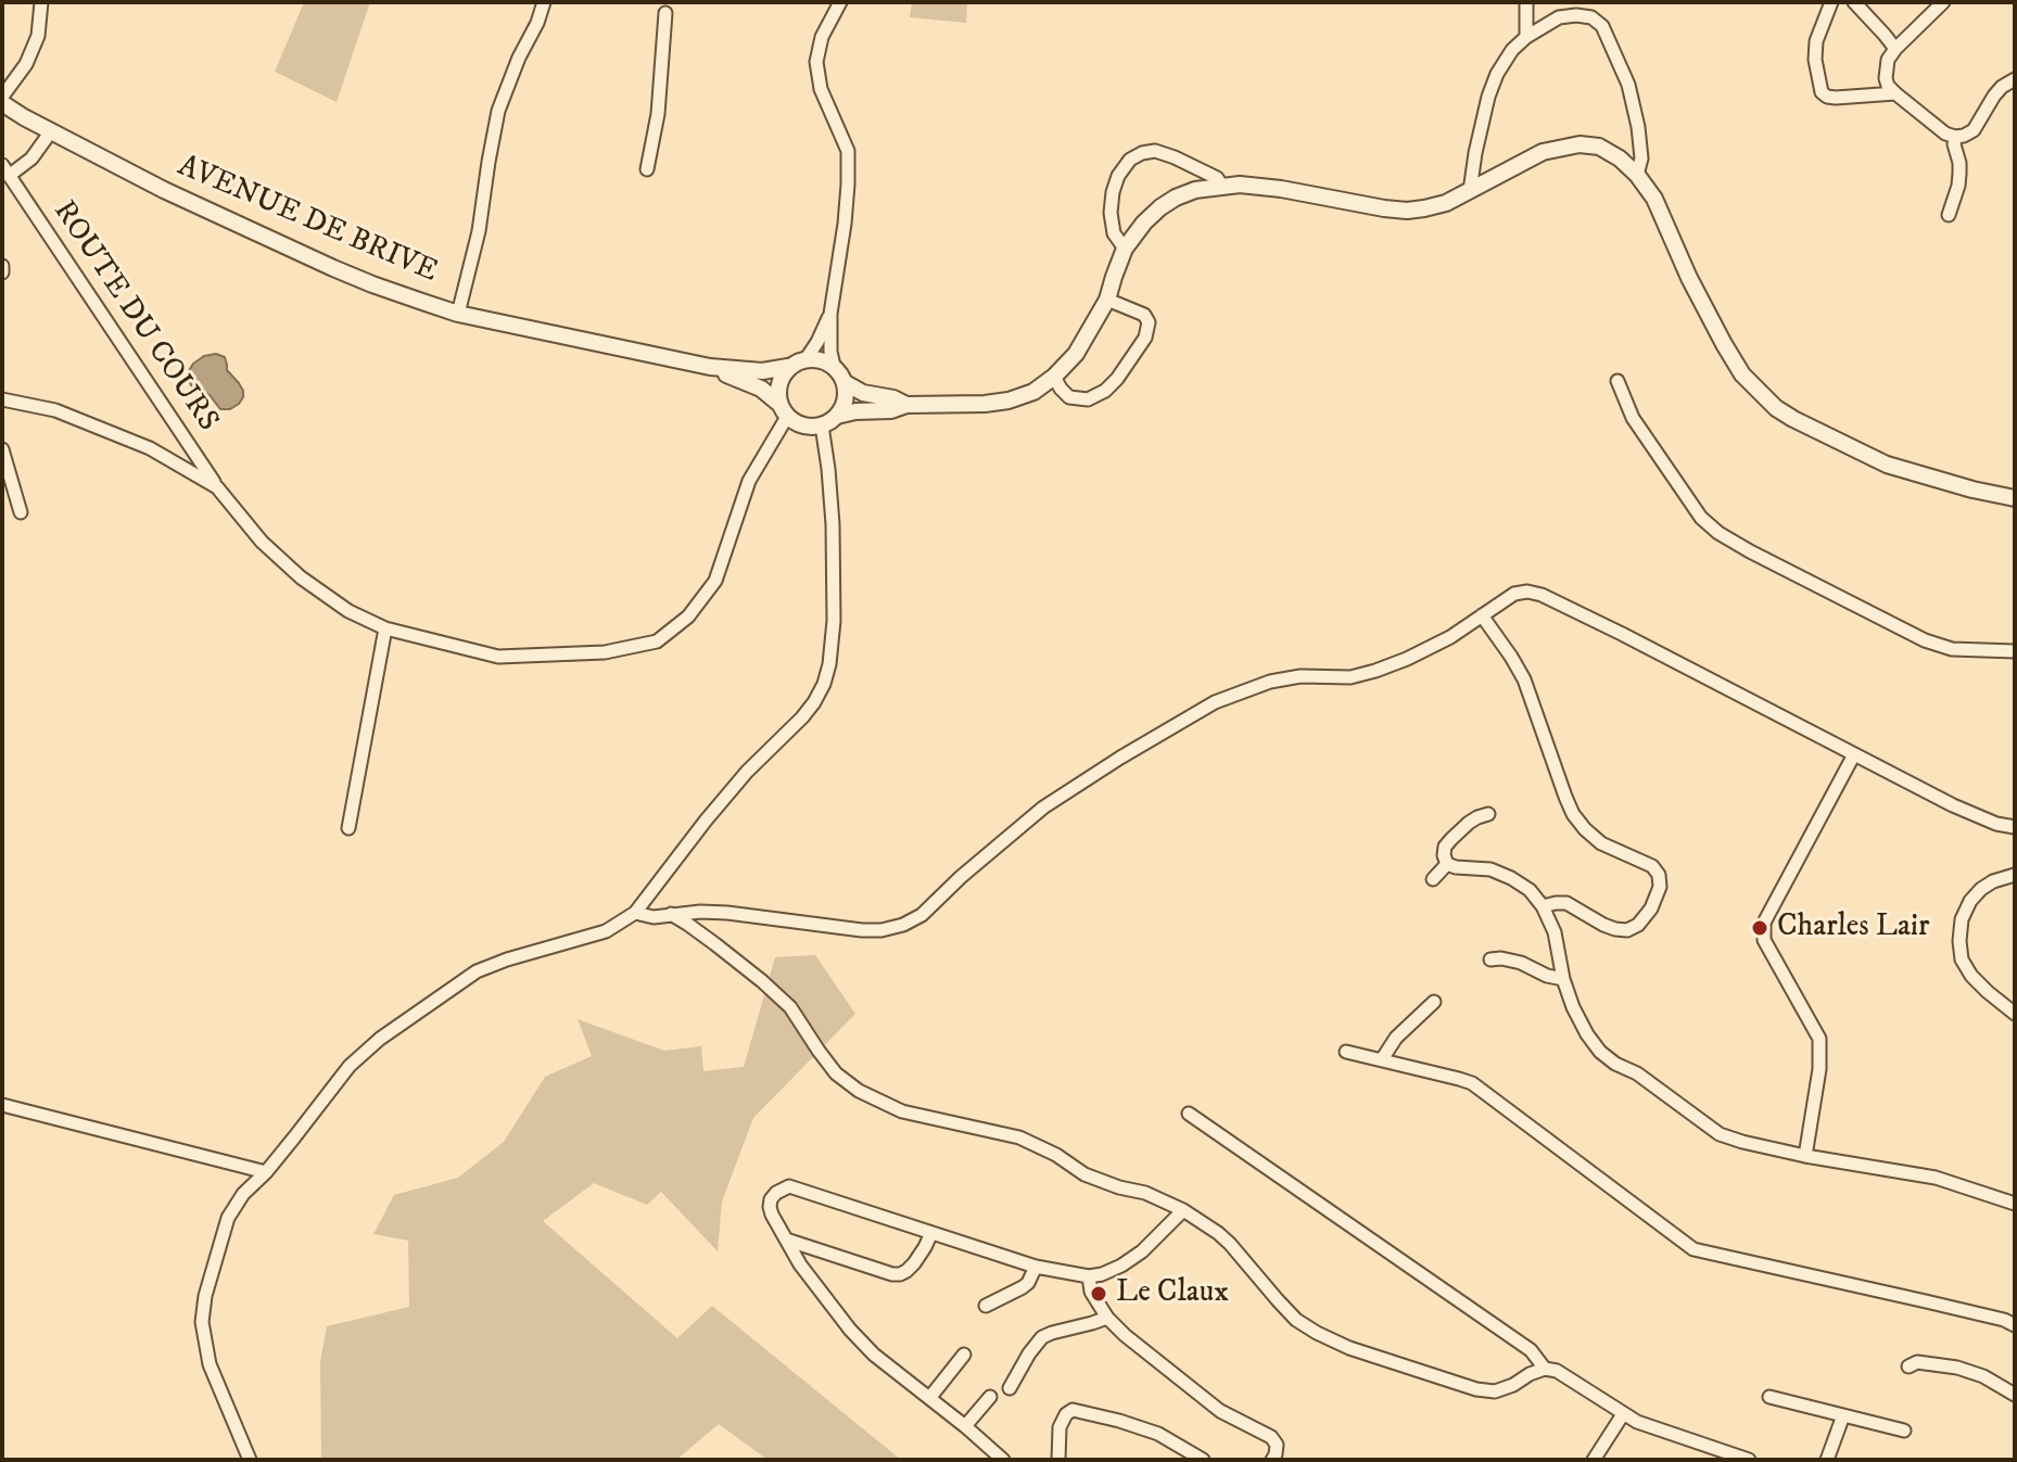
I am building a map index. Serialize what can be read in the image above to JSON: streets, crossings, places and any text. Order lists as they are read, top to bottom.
{
  "streets": {
    "street": ["AVENUE DE BRIVE", "ROUTE DU COURS"]
  },
  "crossings": [
    ["AVENUE DE BRIVE", "ROUTE DU COURS"]
  ],
  "places": ["Charles Lair", "Le Claux"]
}
